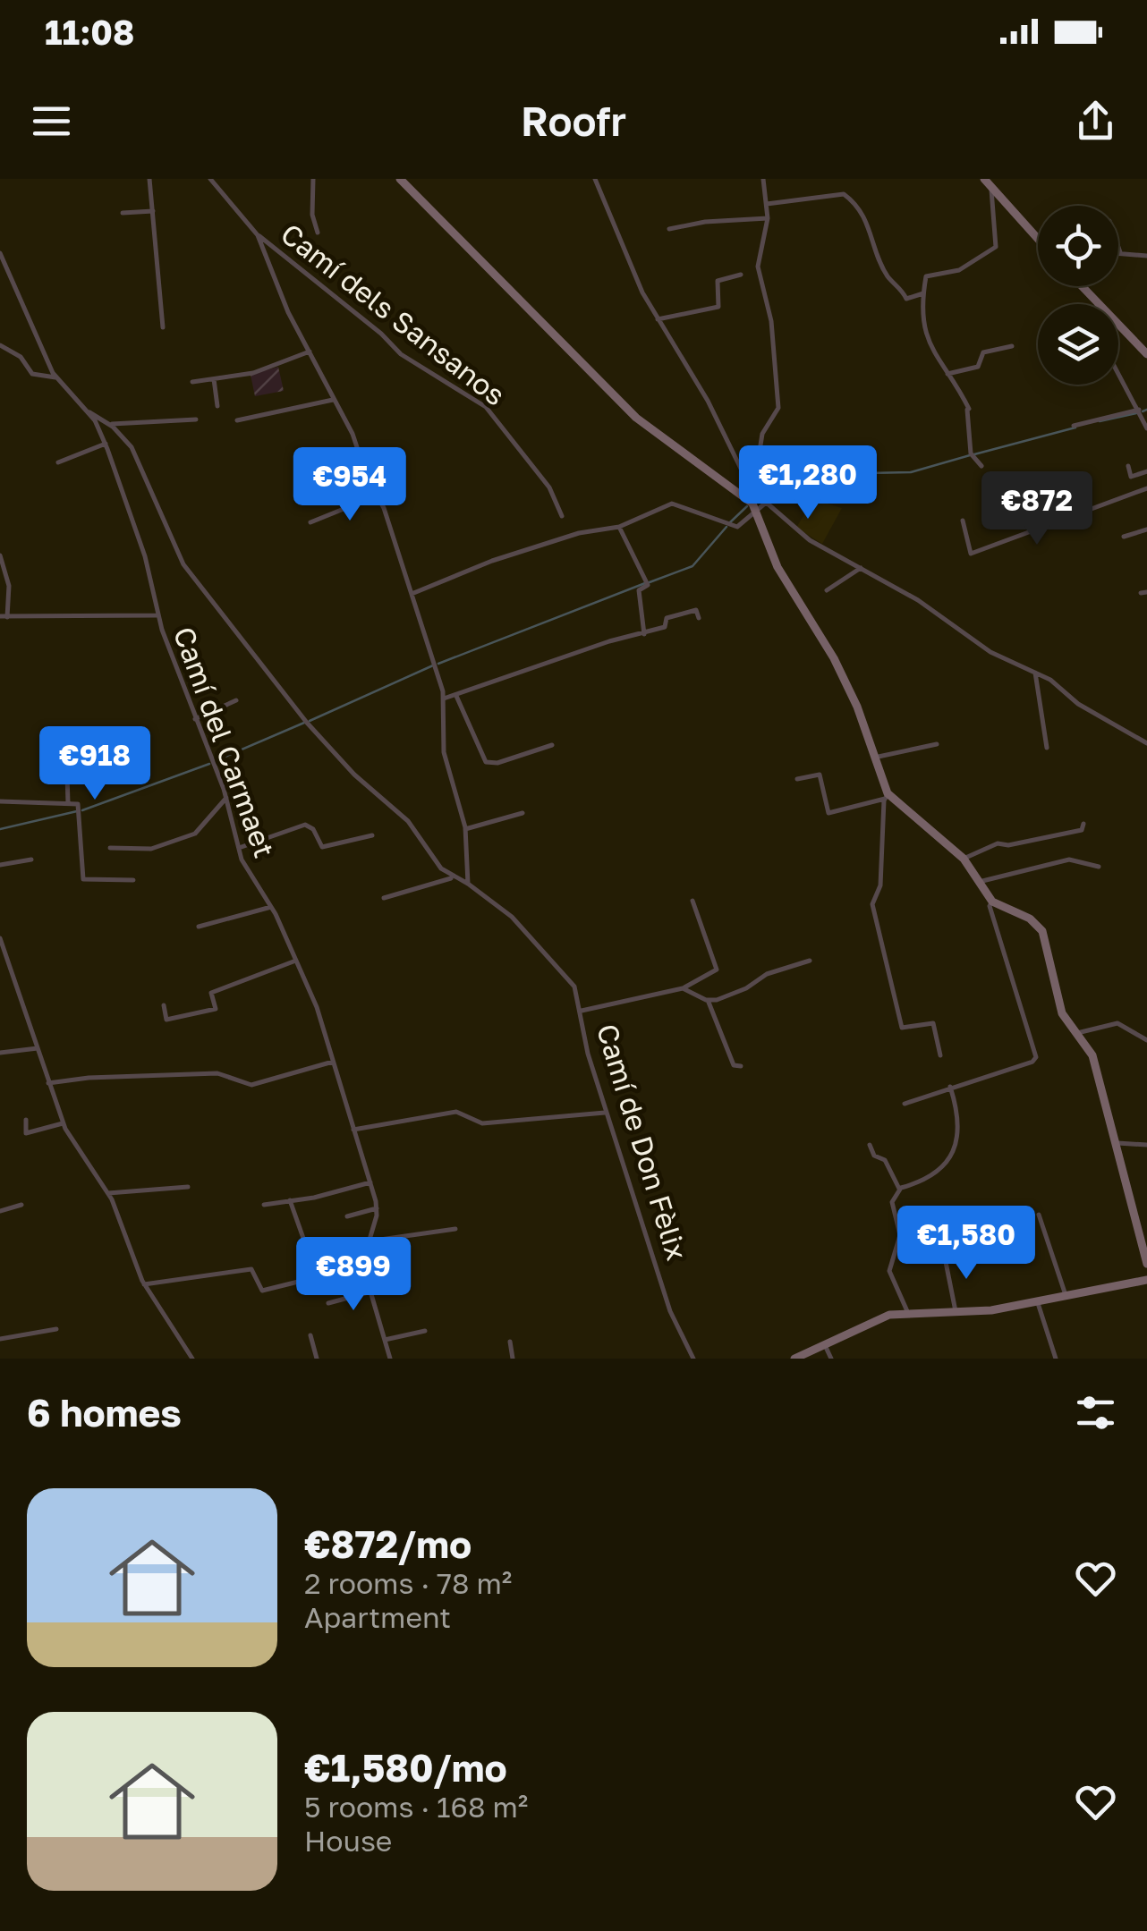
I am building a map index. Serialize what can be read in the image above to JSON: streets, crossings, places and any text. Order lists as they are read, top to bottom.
{
  "streets": {
    "street": ["Camí dels Sansanos", "Camí del Carmaet", "Camí de Don Fèlix"]
  },
  "page": {
    "status": "11:08",
    "header": "Roofr",
    "price": [
      "€1,280",
      "€954",
      "€872",
      "€918",
      "€1,580",
      "€899"
    ],
    "heading": "6 homes",
    "list": [
      {
        "name": "€872/mo",
        "note": "2 rooms · 78 m² · Apartment"
      },
      {
        "name": "€1,580/mo",
        "note": "5 rooms · 168 m² · House"
      }
    ]
  }
}
